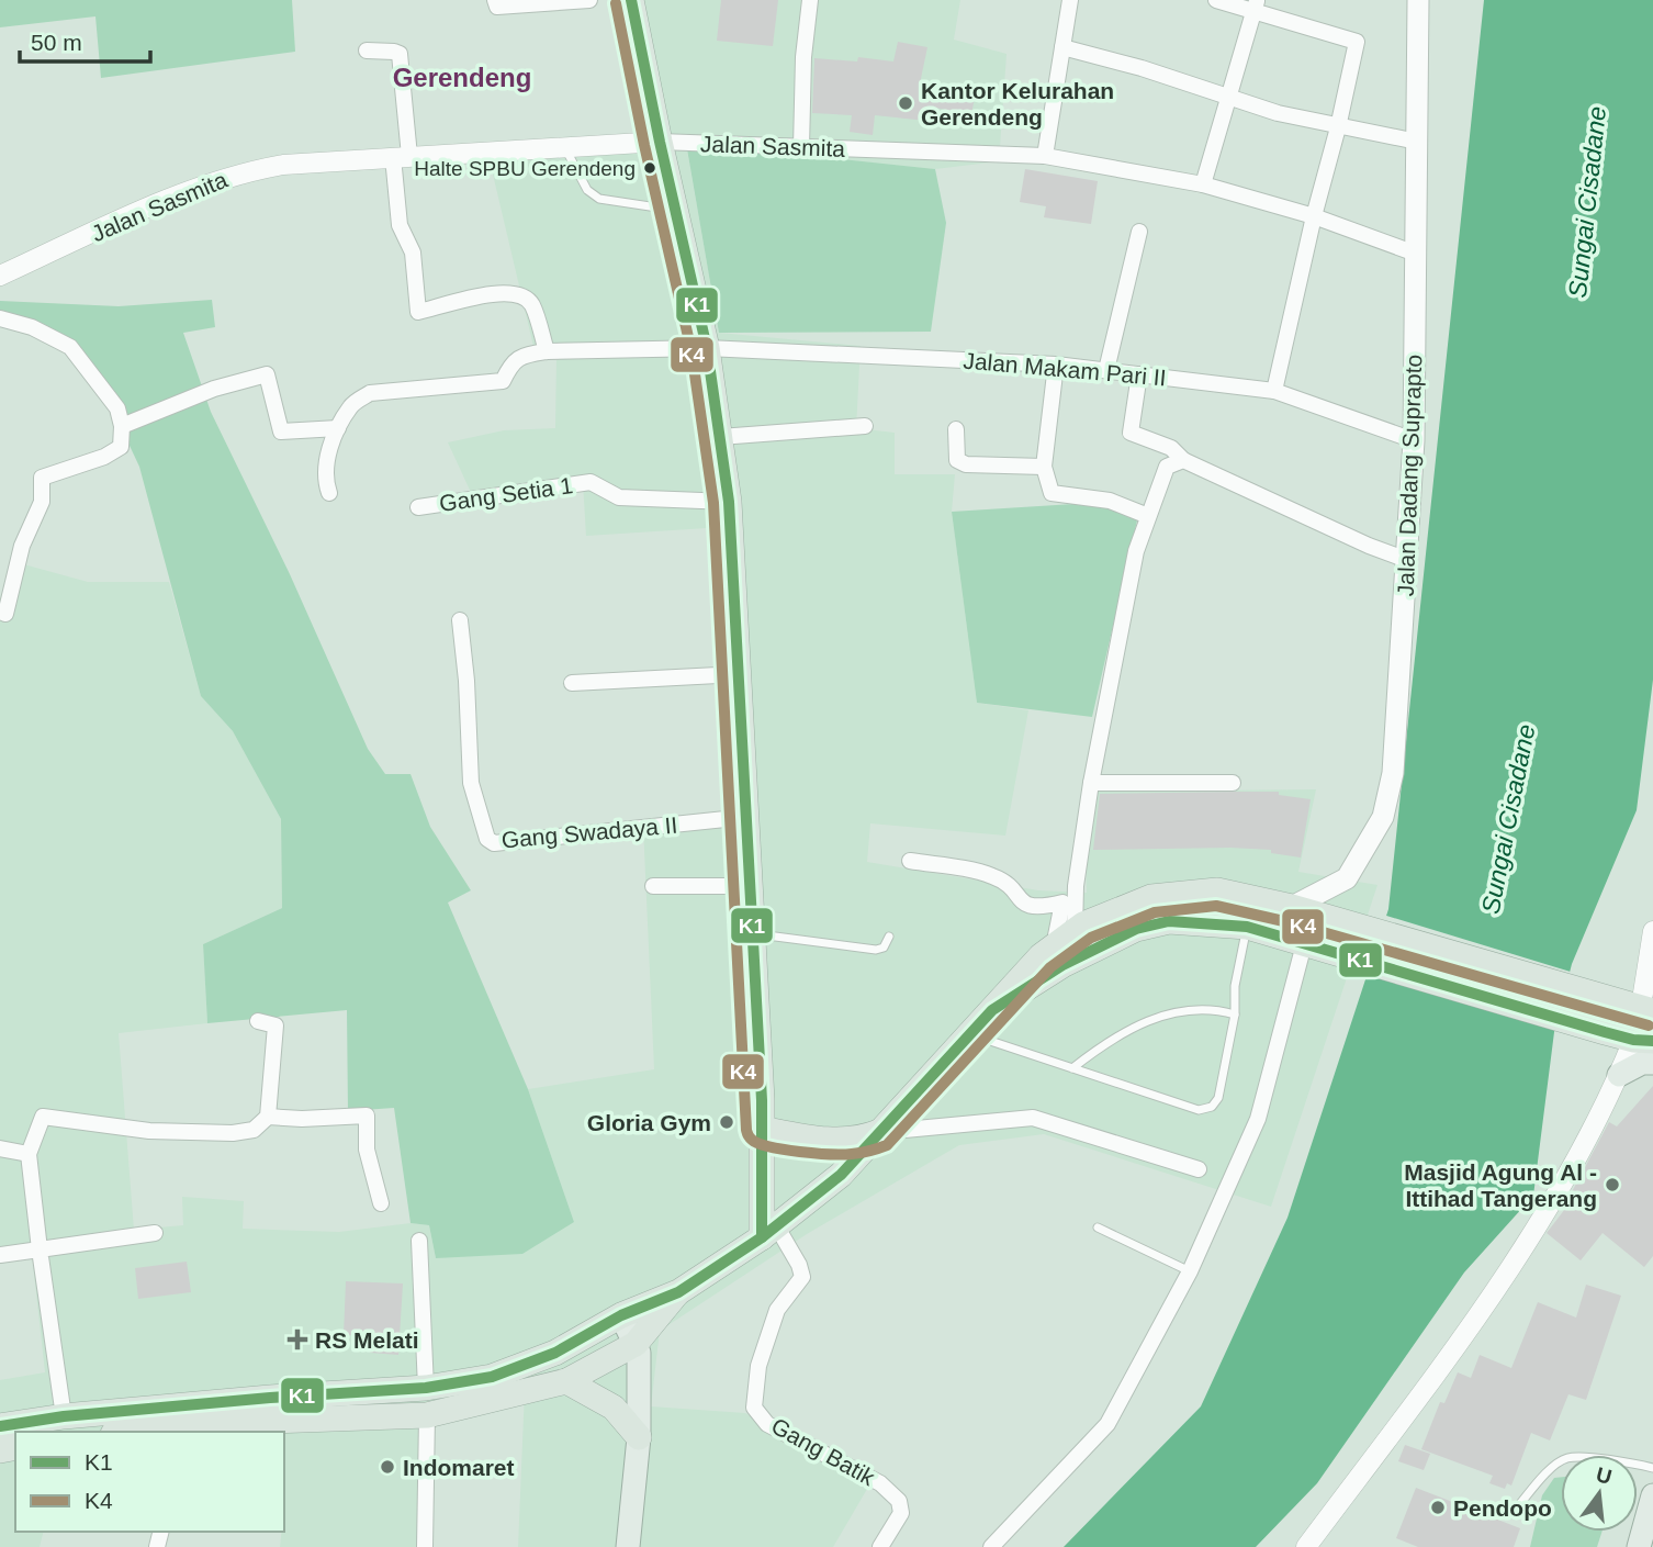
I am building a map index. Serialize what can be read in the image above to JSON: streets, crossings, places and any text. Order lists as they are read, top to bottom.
{
  "streets": {
    "main road": ["Jalan Dadang Suprapto"],
    "street": [
      "Jalan Sasmita",
      "Jalan Makam Pari II",
      "Gang Setia 1",
      "Gang Swadaya II",
      "Gang Batik"
    ]
  },
  "crossings": [
    ["Jalan Sasmita", "Jalan Dadang Suprapto"],
    ["Jalan Makam Pari II", "Jalan Dadang Suprapto"]
  ],
  "districts": ["Gerendeng"],
  "water": ["Sungai Cisadane"],
  "places": {
    "other": [
      "Kantor Kelurahan Gerendeng",
      "Halte SPBU Gerendeng",
      "Gloria Gym",
      "Masjid Agung Al - Ittihad Tangerang",
      "Indomaret",
      "Pendopo"
    ],
    "health": ["RS Melati"]
  },
  "lines": ["transit line K1", "transit line K4"],
  "legend": ["K1", "K4"],
  "scale_bar": "50 m",
  "north": "top"
}
